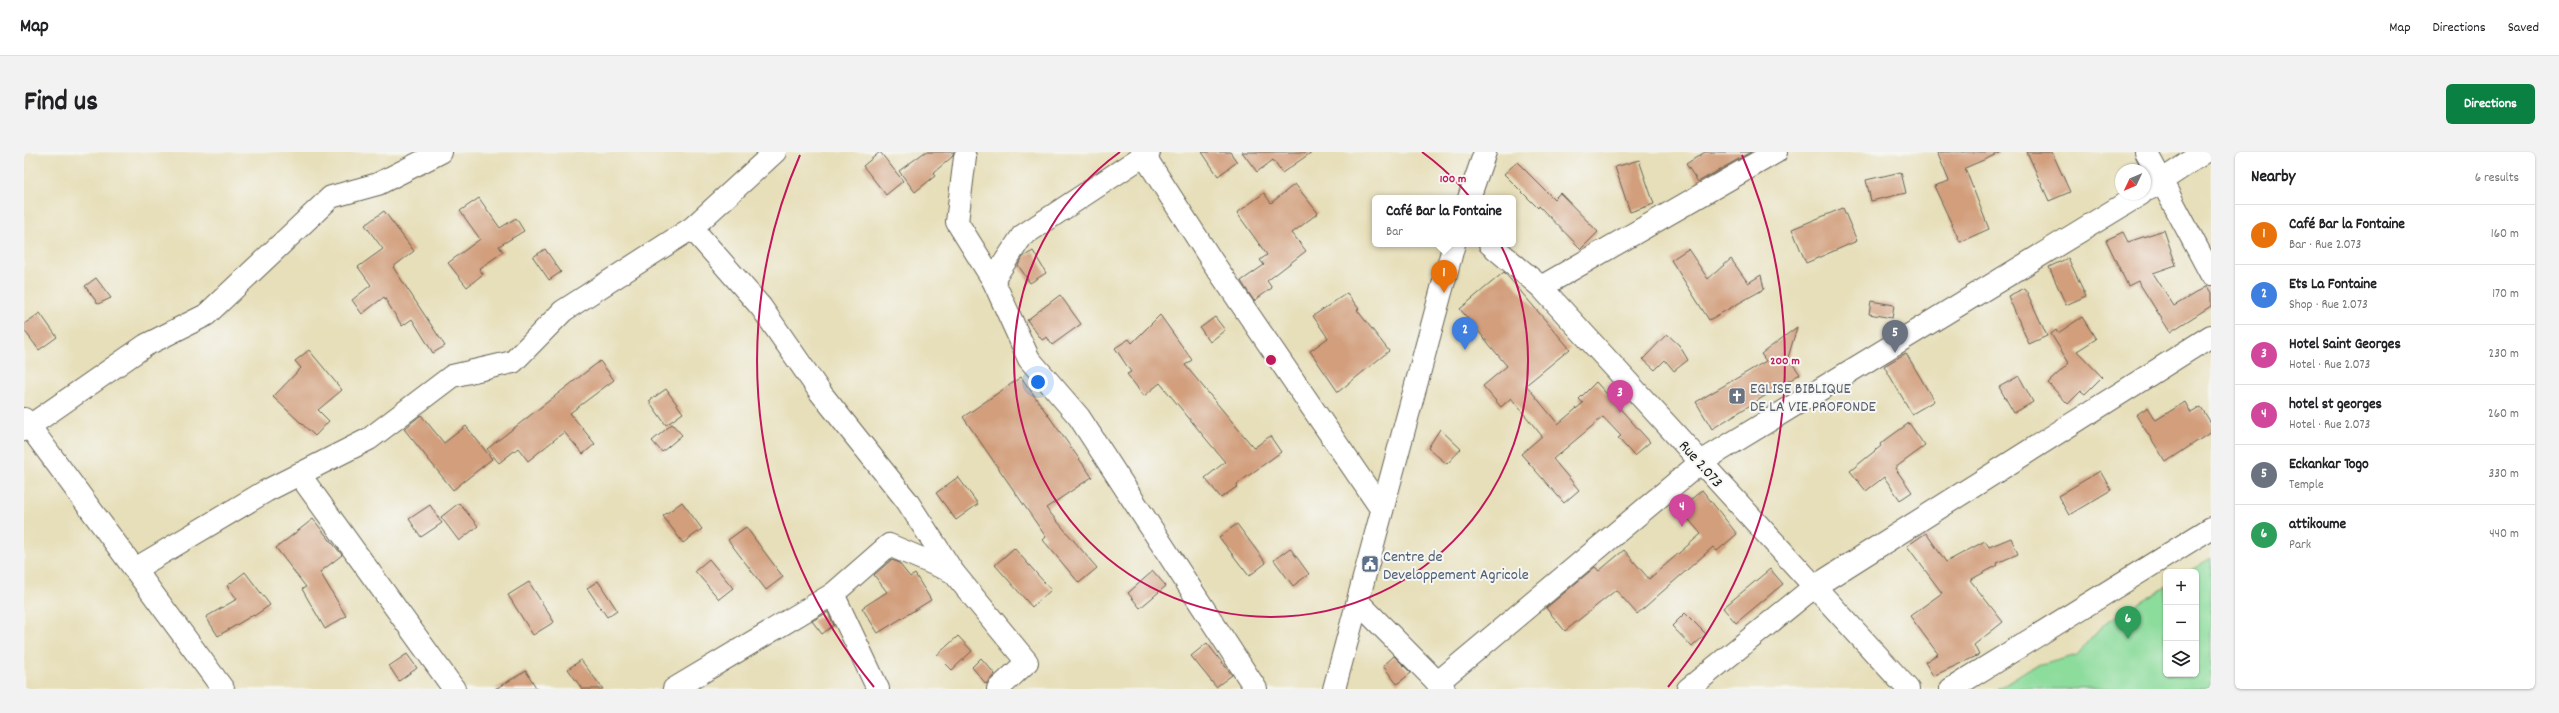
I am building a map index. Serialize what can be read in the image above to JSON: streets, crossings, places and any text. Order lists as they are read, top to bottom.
{
  "streets": {
    "street": ["Rue 2.073"]
  },
  "places": {
    "church": ["EGLISE BIBLIQUE DE LA VIE PROFONDE"],
    "public building": ["Centre de Developpement Agricole"]
  },
  "north": "bottom left",
  "page": {
    "header": "Map",
    "nav": ["Map", "Directions", "Saved"],
    "title": "Find us",
    "buttons": "Directions",
    "heading": ["Nearby", "6 results"],
    "popup": ["Café Bar la Fontaine", "Bar"],
    "list": [
      {
        "mark": "1",
        "name": "Café Bar la Fontaine",
        "note": "Bar · Rue 2.073",
        "value": "160 m"
      },
      {
        "mark": "2",
        "name": "Ets La Fontaine",
        "note": "Shop · Rue 2.073",
        "value": "170 m"
      },
      {
        "mark": "3",
        "name": "Hotel Saint Georges",
        "note": "Hotel · Rue 2.073",
        "value": "230 m"
      },
      {
        "mark": "4",
        "name": "hotel st georges",
        "note": "Hotel · Rue 2.073",
        "value": "260 m"
      },
      {
        "mark": "5",
        "name": "Eckankar Togo",
        "note": "Temple",
        "value": "330 m"
      },
      {
        "mark": "6",
        "name": "attikoume",
        "note": "Park",
        "value": "440 m"
      }
    ],
    "pins": [
      "1",
      "2",
      "5",
      "3",
      "4",
      "6"
    ],
    "map_buttons": ["+", "−"]
  },
  "rings": ["100 m", "200 m"]
}
